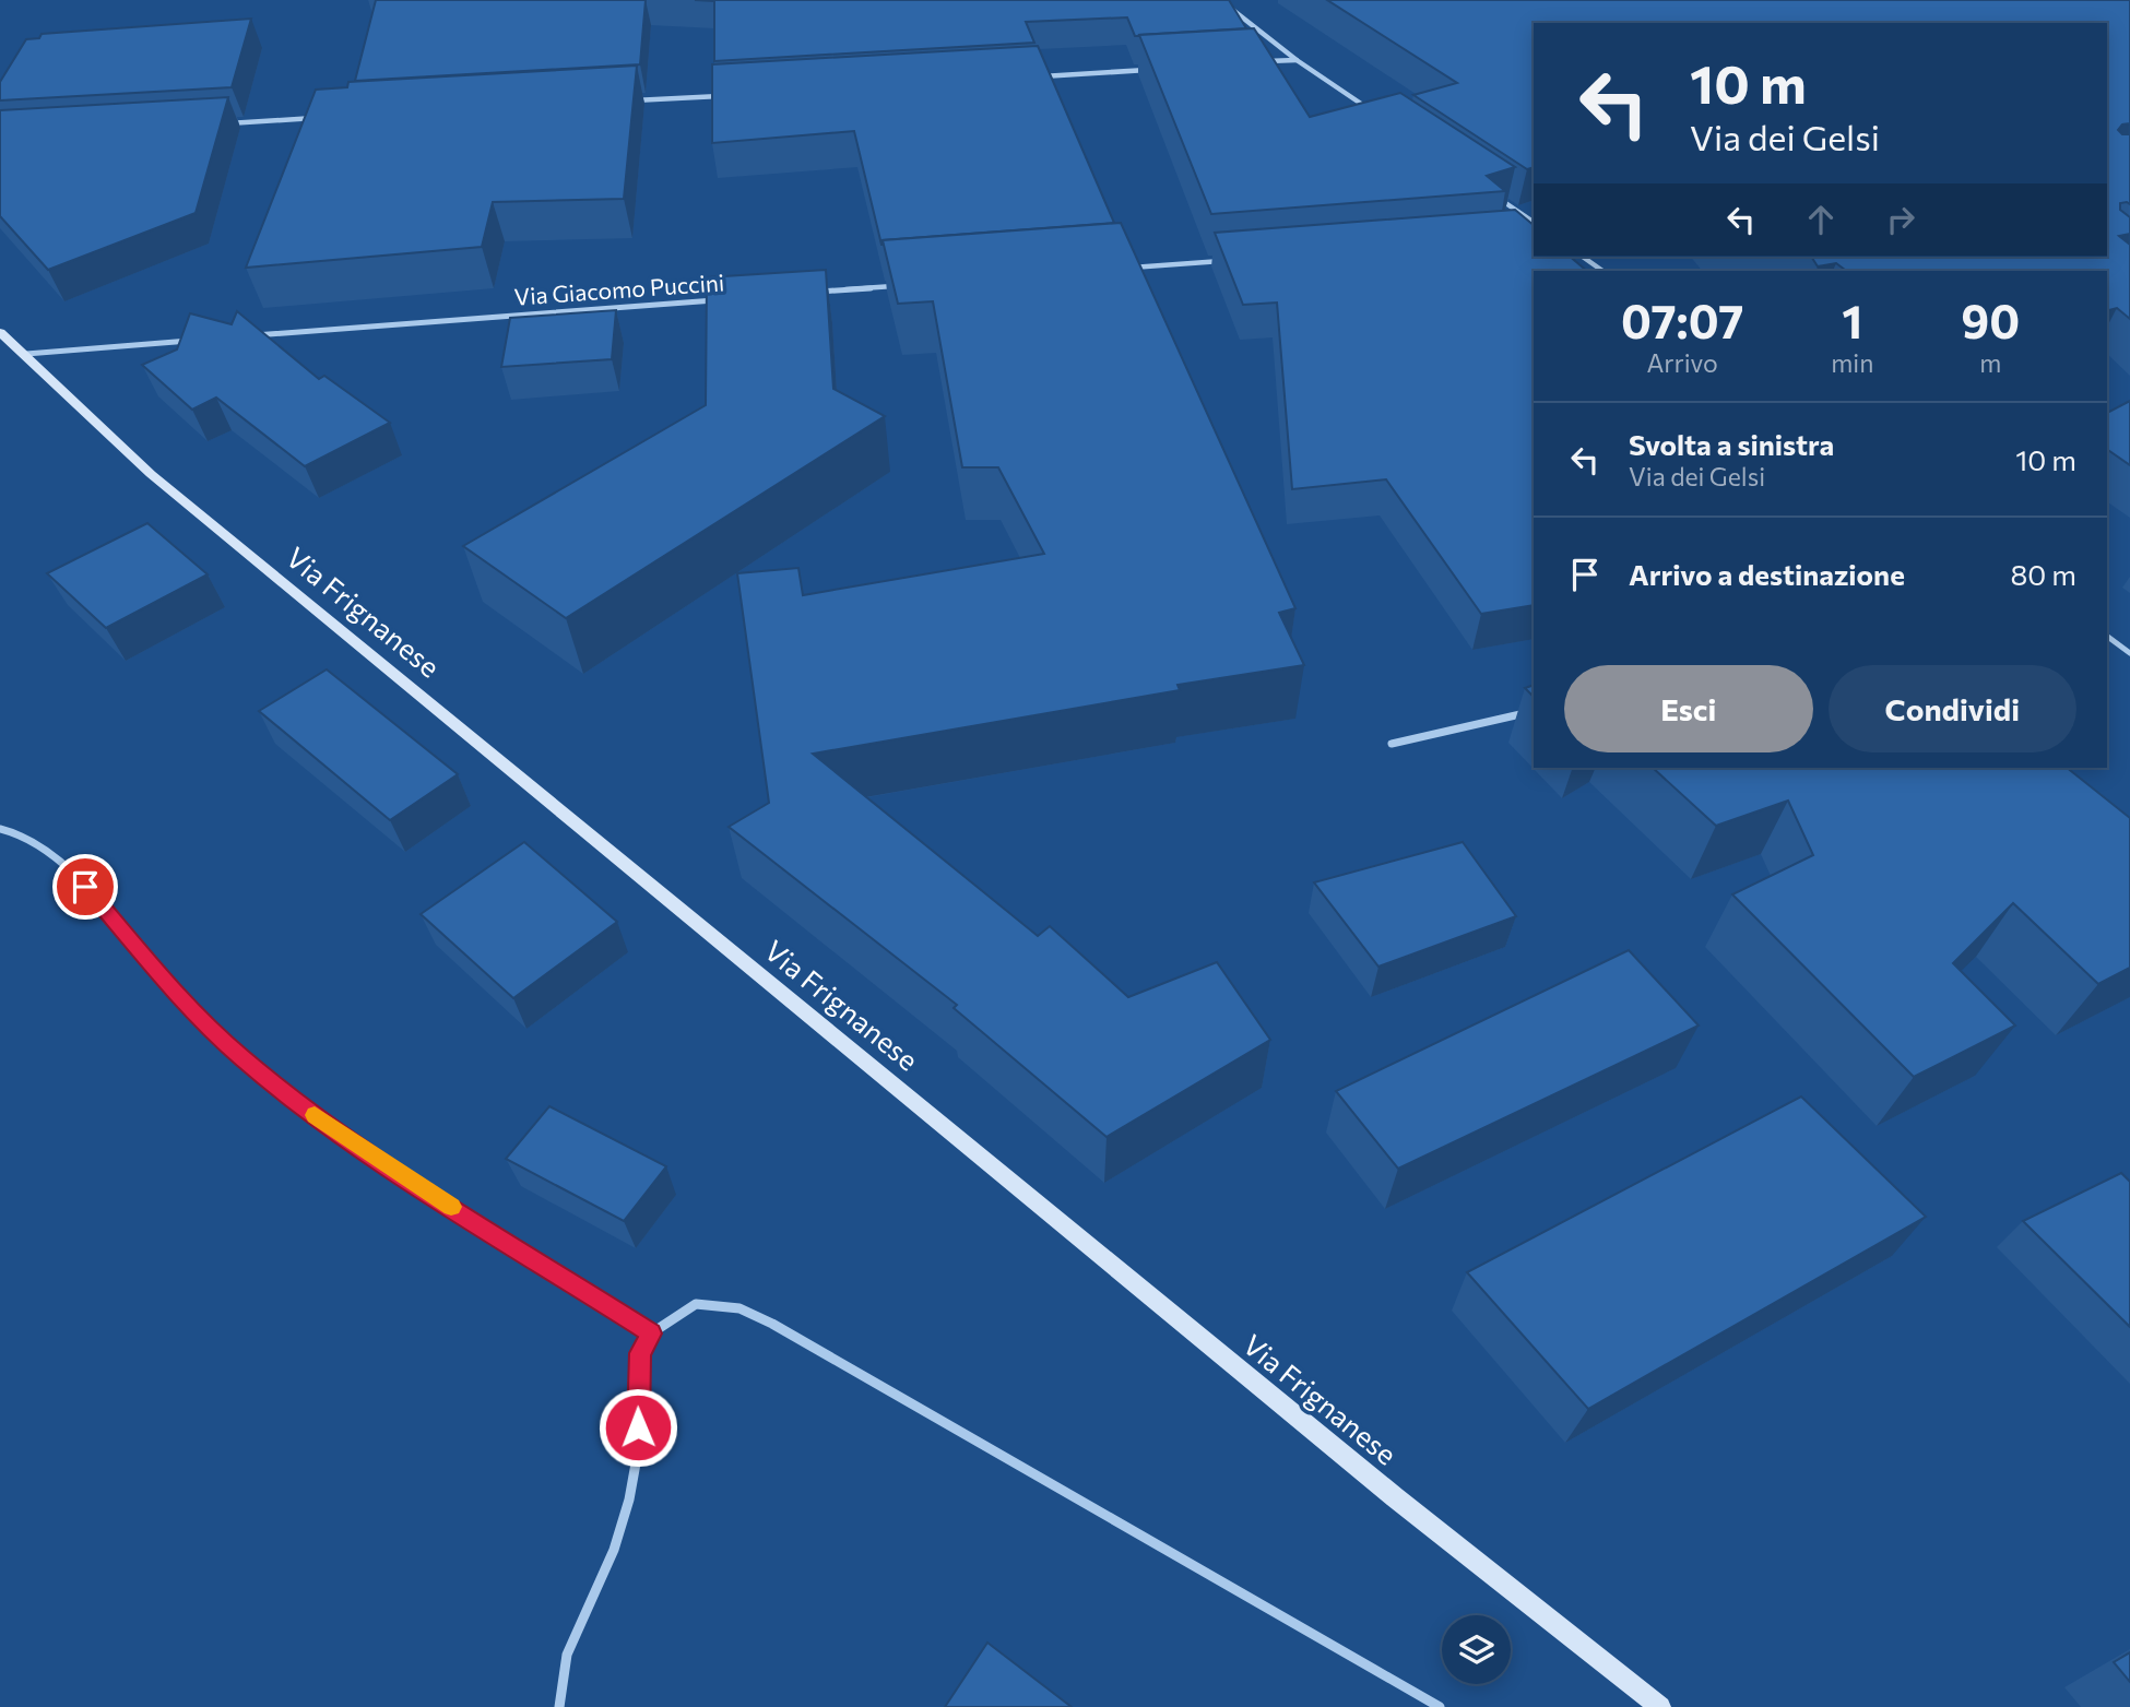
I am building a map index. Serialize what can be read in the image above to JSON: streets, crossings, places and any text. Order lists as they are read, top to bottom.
{
  "streets": {
    "main road": ["Via Frignanese"],
    "street": ["Via Giacomo Puccini"]
  },
  "page": {
    "turn": ["10 m", "Via dei Gelsi"],
    "eta": [
      "07:07",
      "Arrivo",
      "1",
      "min",
      "90",
      "m"
    ],
    "list": [
      {
        "name": "Svolta a sinistra",
        "note": "Via dei Gelsi",
        "value": "10 m"
      },
      {
        "name": "Arrivo a destinazione",
        "value": "80 m"
      }
    ],
    "buttons": ["Esci", "Condividi"]
  }
}
